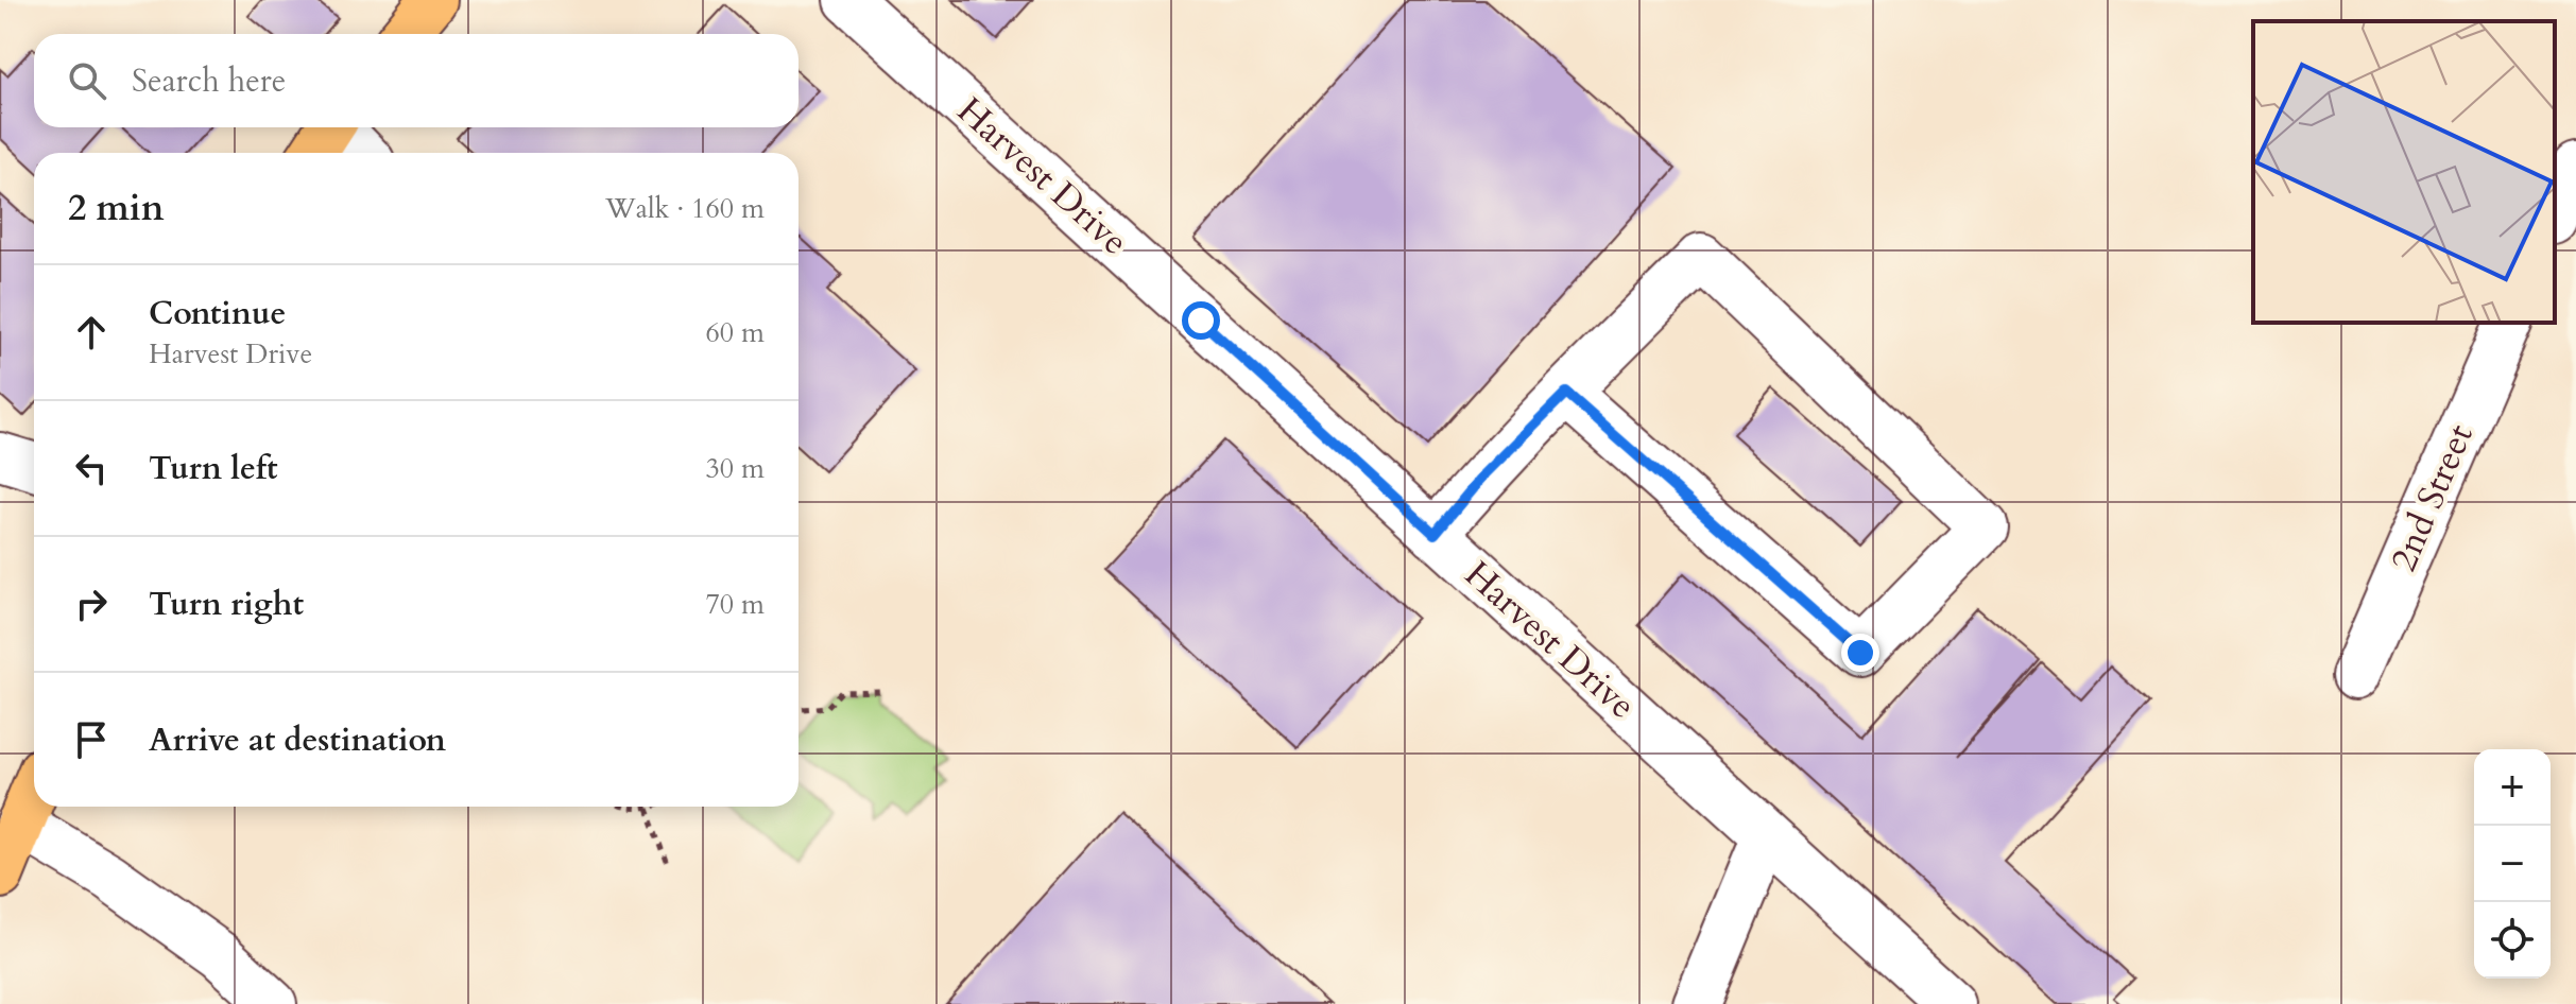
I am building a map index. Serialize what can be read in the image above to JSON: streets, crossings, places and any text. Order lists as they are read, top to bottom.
{
  "streets": {
    "street": ["Harvest Drive", "2nd Street"]
  },
  "page": {
    "search": "Search here",
    "heading": ["2 min", "Walk · 160 m"],
    "list": [
      ["Continue", "Harvest Drive", "60 m"],
      ["Turn left", "30 m"],
      ["Turn right", "70 m"],
      "Arrive at destination"
    ],
    "map_buttons": ["+", "−"]
  }
}
